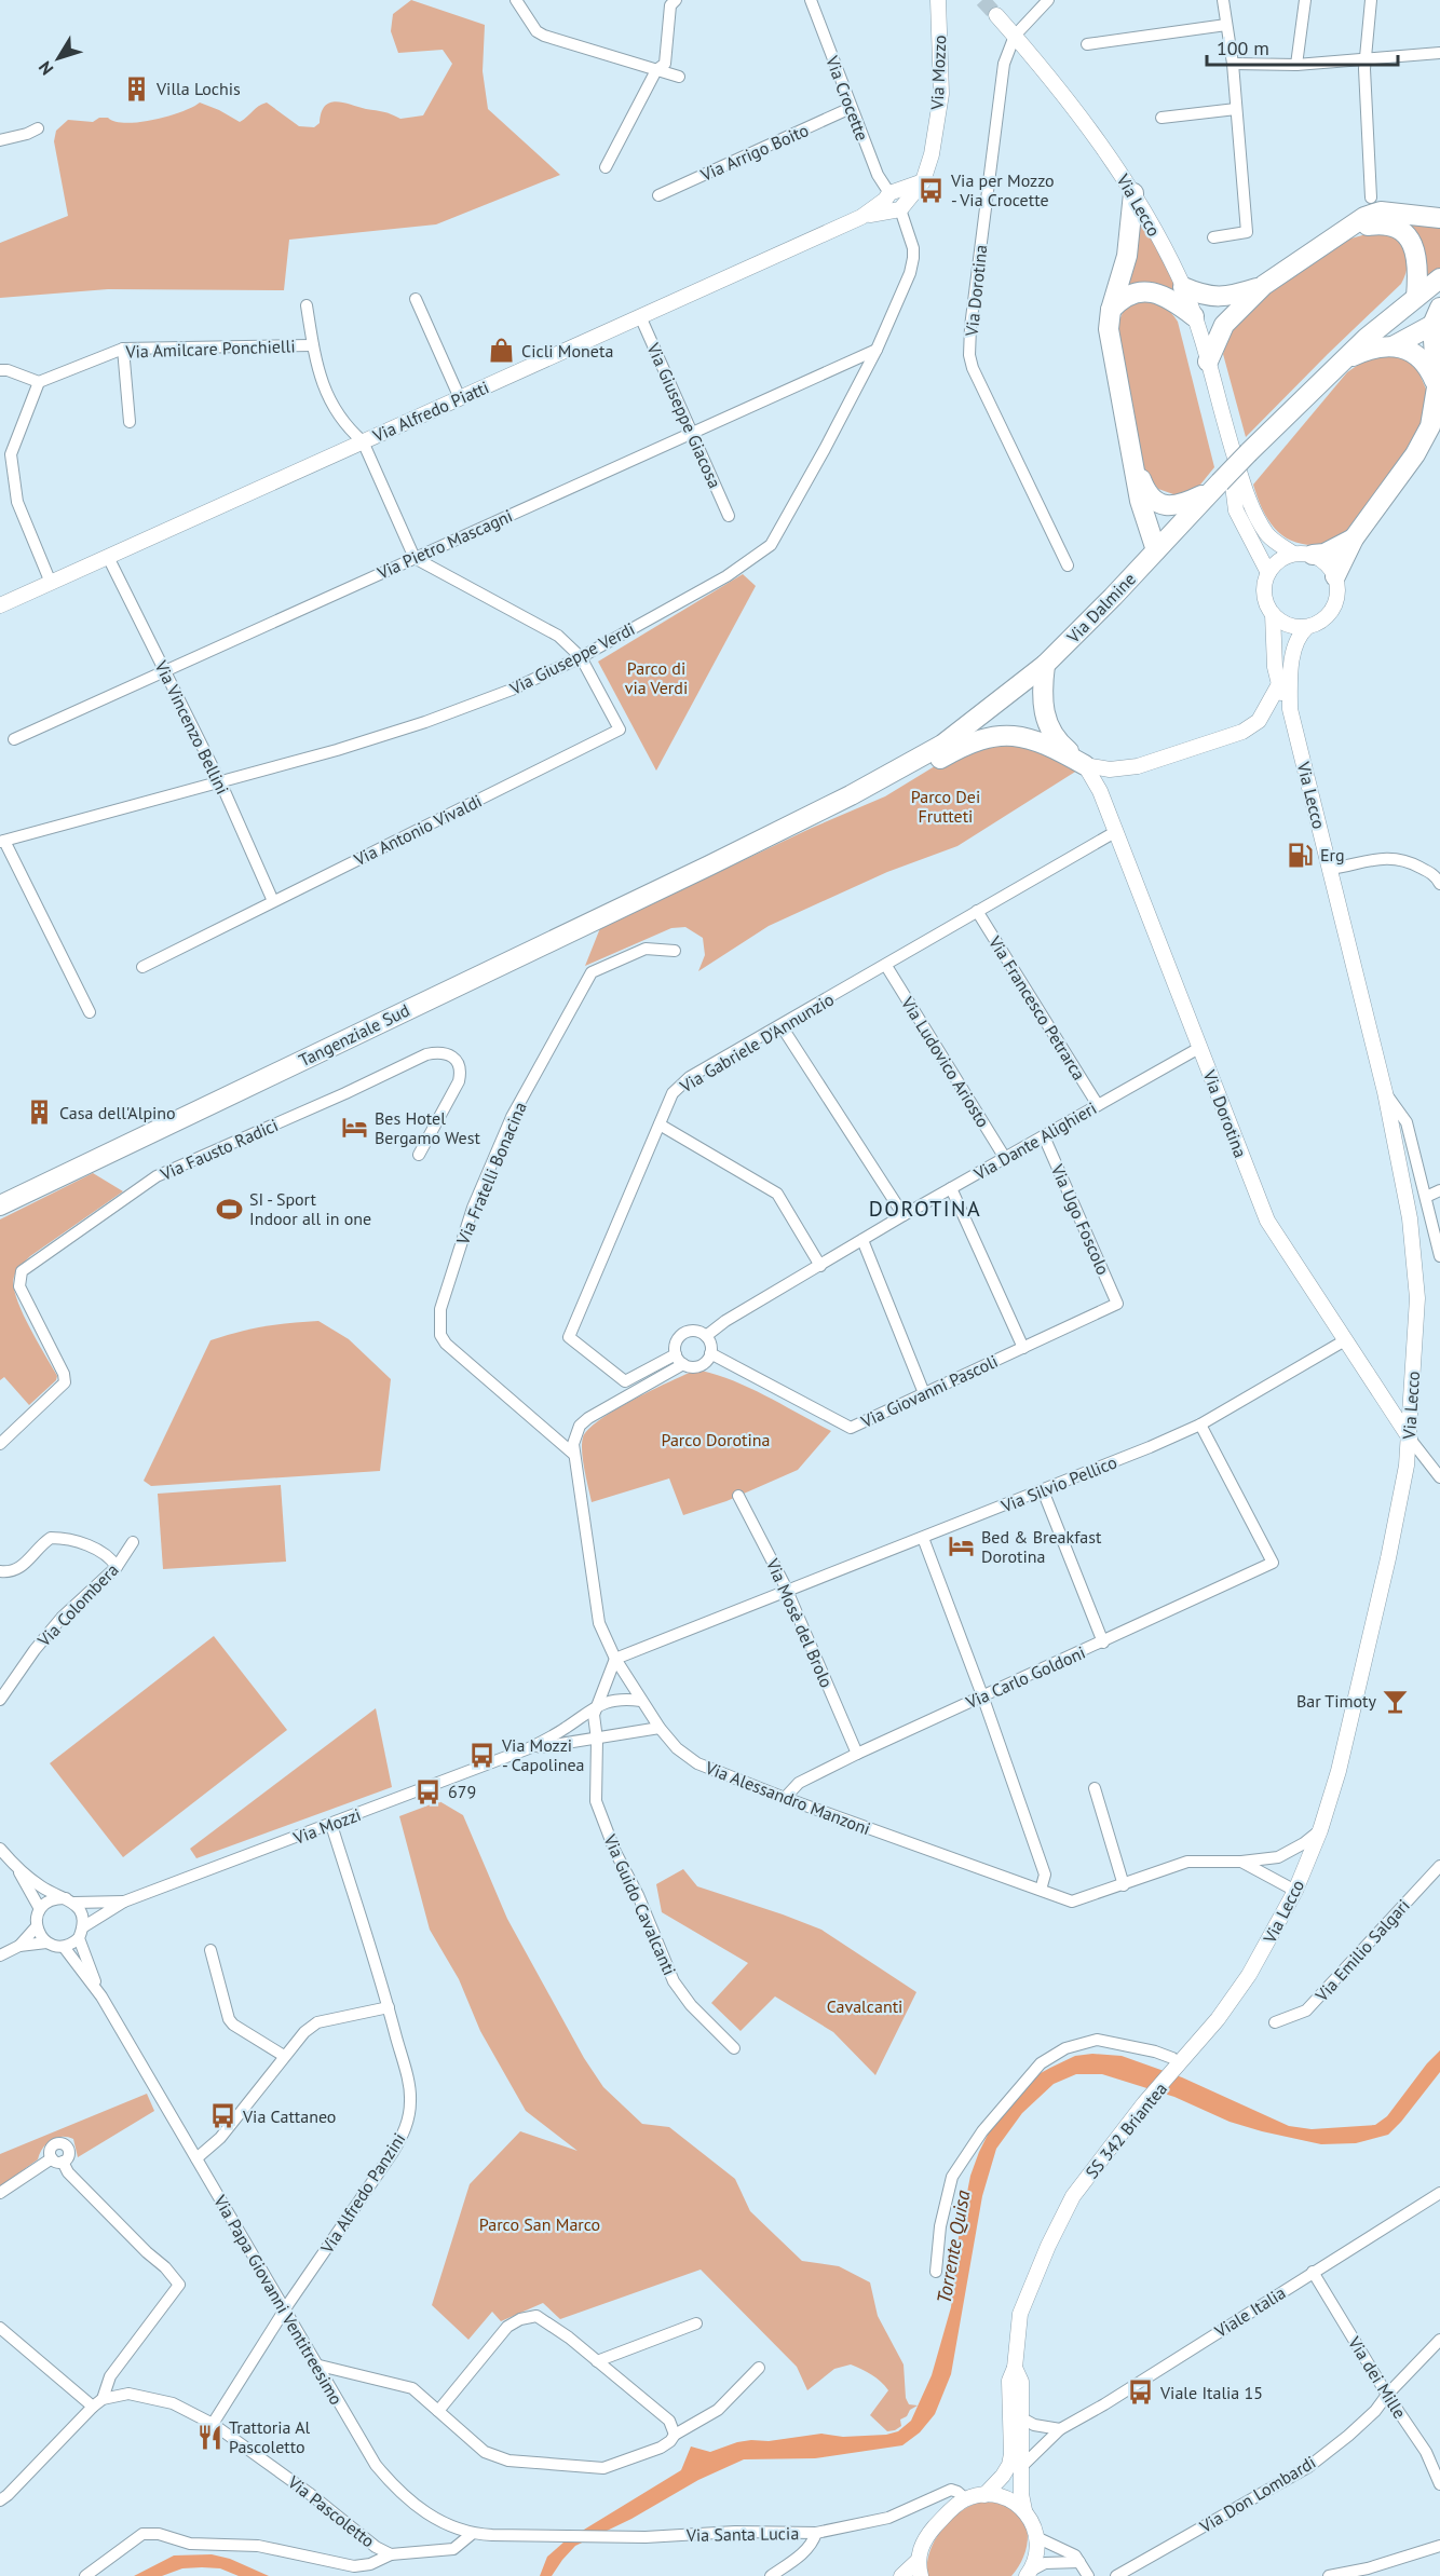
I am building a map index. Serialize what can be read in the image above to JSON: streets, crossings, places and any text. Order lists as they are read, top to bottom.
{
  "streets": {
    "highway": ["Via Dalmine", "Tangenziale Sud"],
    "main road": [
      "Via Mozzo",
      "Via Lecco",
      "Via Dorotina",
      "Via Alfredo Piatti",
      "SS 342 Briantea"
    ],
    "street": [
      "Via Crocette",
      "Via Arrigo Boito",
      "Via Amilcare Ponchielli",
      "Via Giuseppe Giacosa",
      "Via Pietro Mascagni",
      "Via Giuseppe Verdi",
      "Via Vincenzo Bellini",
      "Via Antonio Vivaldi",
      "Via Francesco Petrarca",
      "Via Gabriele D'Annunzio",
      "Via Ludovico Ariosto",
      "Via Dante Alighieri",
      "Via Fausto Radici",
      "Via Fratelli Bonacina",
      "Via Ugo Foscolo",
      "Via Giovanni Pascoli",
      "Via Silvio Pellico",
      "Via Colombera",
      "Via Mosè del Brolo",
      "Via Carlo Goldoni",
      "Via Alessandro Manzoni",
      "Via Mozzi",
      "Via Guido Cavalcanti",
      "Via Emilio Salgari",
      "Via Alfredo Panzini",
      "Via Papa Giovanni Ventitreesimo",
      "Viale Italia",
      "Via dei Mille",
      "Via Don Lombardi",
      "Via Pascoletto",
      "Via Santa Lucia"
    ]
  },
  "crossings": [
    ["Via Mozzo", "Via Crocette"],
    ["Via Mozzo", "Via Alfredo Piatti"],
    ["Via Mozzo", "Via Giuseppe Verdi"],
    ["Via Crocette", "Via Arrigo Boito"],
    ["Via Crocette", "Via Alfredo Piatti"],
    ["Via Crocette", "Via Giuseppe Verdi"],
    ["Via Lecco", "Via Dorotina"],
    ["Via Lecco", "Via Alessandro Manzoni"],
    ["Via Lecco", "SS 342 Briantea"],
    ["Via Dorotina", "Via Gabriele D'Annunzio"],
    ["Via Dorotina", "Via Dante Alighieri"],
    ["Via Dorotina", "Via Silvio Pellico"],
    ["Via Alfredo Piatti", "Via Giuseppe Giacosa"],
    ["Via Alfredo Piatti", "Via Giuseppe Verdi"],
    ["Via Alfredo Piatti", "Via Vincenzo Bellini"],
    ["Via Giuseppe Giacosa", "Via Pietro Mascagni"],
    ["Via Pietro Mascagni", "Via Giuseppe Verdi"],
    ["Via Pietro Mascagni", "Via Vincenzo Bellini"],
    ["Via Dalmine", "Tangenziale Sud"],
    ["Via Giuseppe Verdi", "Via Vincenzo Bellini"],
    ["Via Giuseppe Verdi", "Via Antonio Vivaldi"],
    ["Via Vincenzo Bellini", "Via Antonio Vivaldi"],
    ["Via Francesco Petrarca", "Via Gabriele D'Annunzio"],
    ["Via Francesco Petrarca", "Via Dante Alighieri"],
    ["Via Gabriele D'Annunzio", "Via Ludovico Ariosto"],
    ["Via Gabriele D'Annunzio", "Via Dante Alighieri"],
    ["Via Gabriele D'Annunzio", "Via Giovanni Pascoli"],
    ["Via Gabriele D'Annunzio", "Via Alessandro Manzoni"],
    ["Via Ludovico Ariosto", "Via Dante Alighieri"],
    ["Via Dante Alighieri", "Via Ugo Foscolo"],
    ["Via Dante Alighieri", "Via Giovanni Pascoli"],
    ["Via Dante Alighieri", "Via Alessandro Manzoni"],
    ["Via Fratelli Bonacina", "Via Alessandro Manzoni"],
    ["Via Ugo Foscolo", "Via Giovanni Pascoli"],
    ["Via Giovanni Pascoli", "Via Alessandro Manzoni"],
    ["Via Silvio Pellico", "Via Mosè del Brolo"],
    ["Via Silvio Pellico", "Via Carlo Goldoni"],
    ["Via Silvio Pellico", "Via Alessandro Manzoni"],
    ["Via Silvio Pellico", "Via Mozzi"],
    ["Via Mosè del Brolo", "Via Carlo Goldoni"],
    ["Via Carlo Goldoni", "Via Alessandro Manzoni"],
    ["Via Alessandro Manzoni", "Via Mozzi"],
    ["Via Mozzi", "Via Guido Cavalcanti"],
    ["Via Mozzi", "Via Alfredo Panzini"],
    ["Via Alfredo Panzini", "Via Papa Giovanni Ventitreesimo"],
    ["Via Alfredo Panzini", "Via Pascoletto"],
    ["Via Papa Giovanni Ventitreesimo", "Via Pascoletto"],
    ["Via Papa Giovanni Ventitreesimo", "Via Santa Lucia"],
    ["Viale Italia", "Via dei Mille"],
    ["Via dei Mille", "Via Don Lombardi"]
  ],
  "districts": ["DOROTINA"],
  "water": ["Torrente Quisa"],
  "parks": [
    "Parco di via Verdi",
    "Parco Dei Frutteti",
    "Parco Dorotina",
    "Cavalcanti",
    "Parco San Marco"
  ],
  "places": {
    "building": ["Villa Lochis", "Casa dell'Alpino"],
    "bus stop": [
      "Via per Mozzo - Via Crocette",
      "Via Mozzi - Capolinea",
      "679",
      "Via Cattaneo",
      "Viale Italia 15"
    ],
    "shop": ["Cicli Moneta"],
    "fuel station": ["Erg"],
    "hotel": ["Bes Hotel Bergamo West", "Bed & Breakfast Dorotina"],
    "sports": ["SI - Sport Indoor all in one"],
    "bar": ["Bar Timoty"],
    "restaurant": ["Trattoria Al Pascoletto"]
  },
  "scale_bar": "100 m",
  "north": "bottom left"
}
